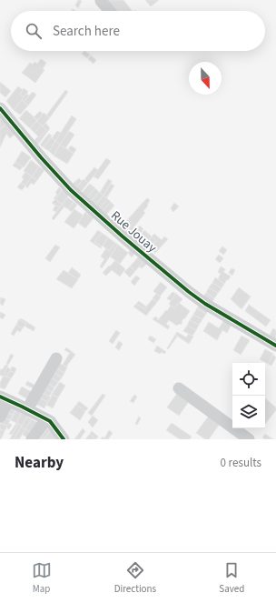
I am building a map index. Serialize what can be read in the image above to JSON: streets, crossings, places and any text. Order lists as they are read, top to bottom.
{
  "streets": {
    "street": ["Rue Jouay"]
  },
  "north": "bottom",
  "page": {
    "search": "Search here",
    "heading": ["Nearby", "0 results"],
    "nav": ["Map", "Directions", "Saved"]
  }
}
